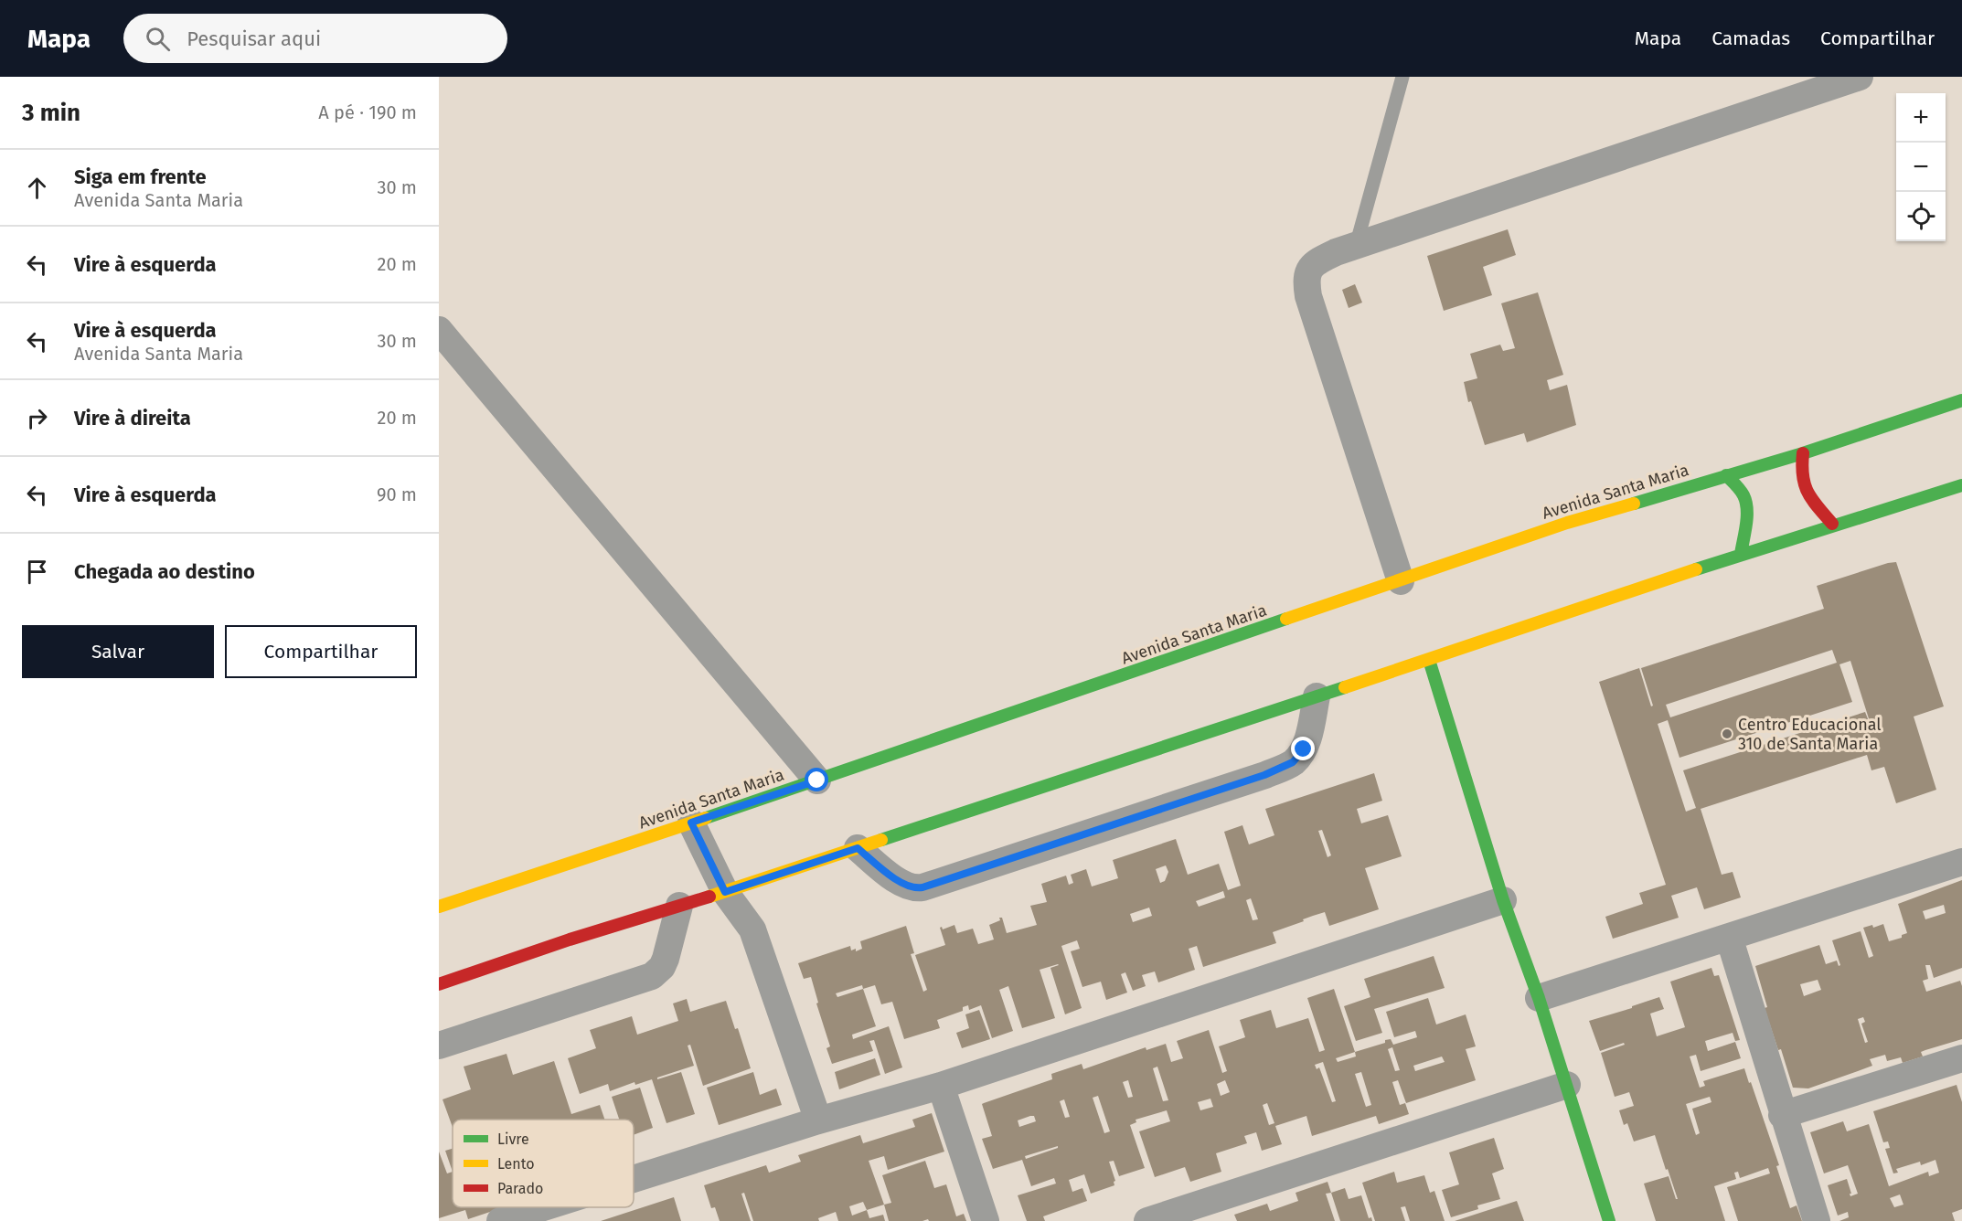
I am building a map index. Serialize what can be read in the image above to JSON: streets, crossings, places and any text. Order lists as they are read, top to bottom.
{
  "streets": {
    "main road": ["Avenida Santa Maria"]
  },
  "places": ["Centro Educacional 310 de Santa Maria"],
  "legend": ["Livre", "Lento", "Parado"],
  "page": {
    "header": "Mapa",
    "search": "Pesquisar aqui",
    "nav": ["Mapa", "Camadas", "Compartilhar"],
    "heading": ["3 min", "A pé · 190 m"],
    "map_buttons": ["+", "−"],
    "list": [
      ["Siga em frente", "Avenida Santa Maria", "30 m"],
      ["Vire à esquerda", "20 m"],
      ["Vire à esquerda", "Avenida Santa Maria", "30 m"],
      ["Vire à direita", "20 m"],
      ["Vire à esquerda", "90 m"],
      "Chegada ao destino"
    ],
    "buttons": ["Salvar", "Compartilhar"]
  }
}
